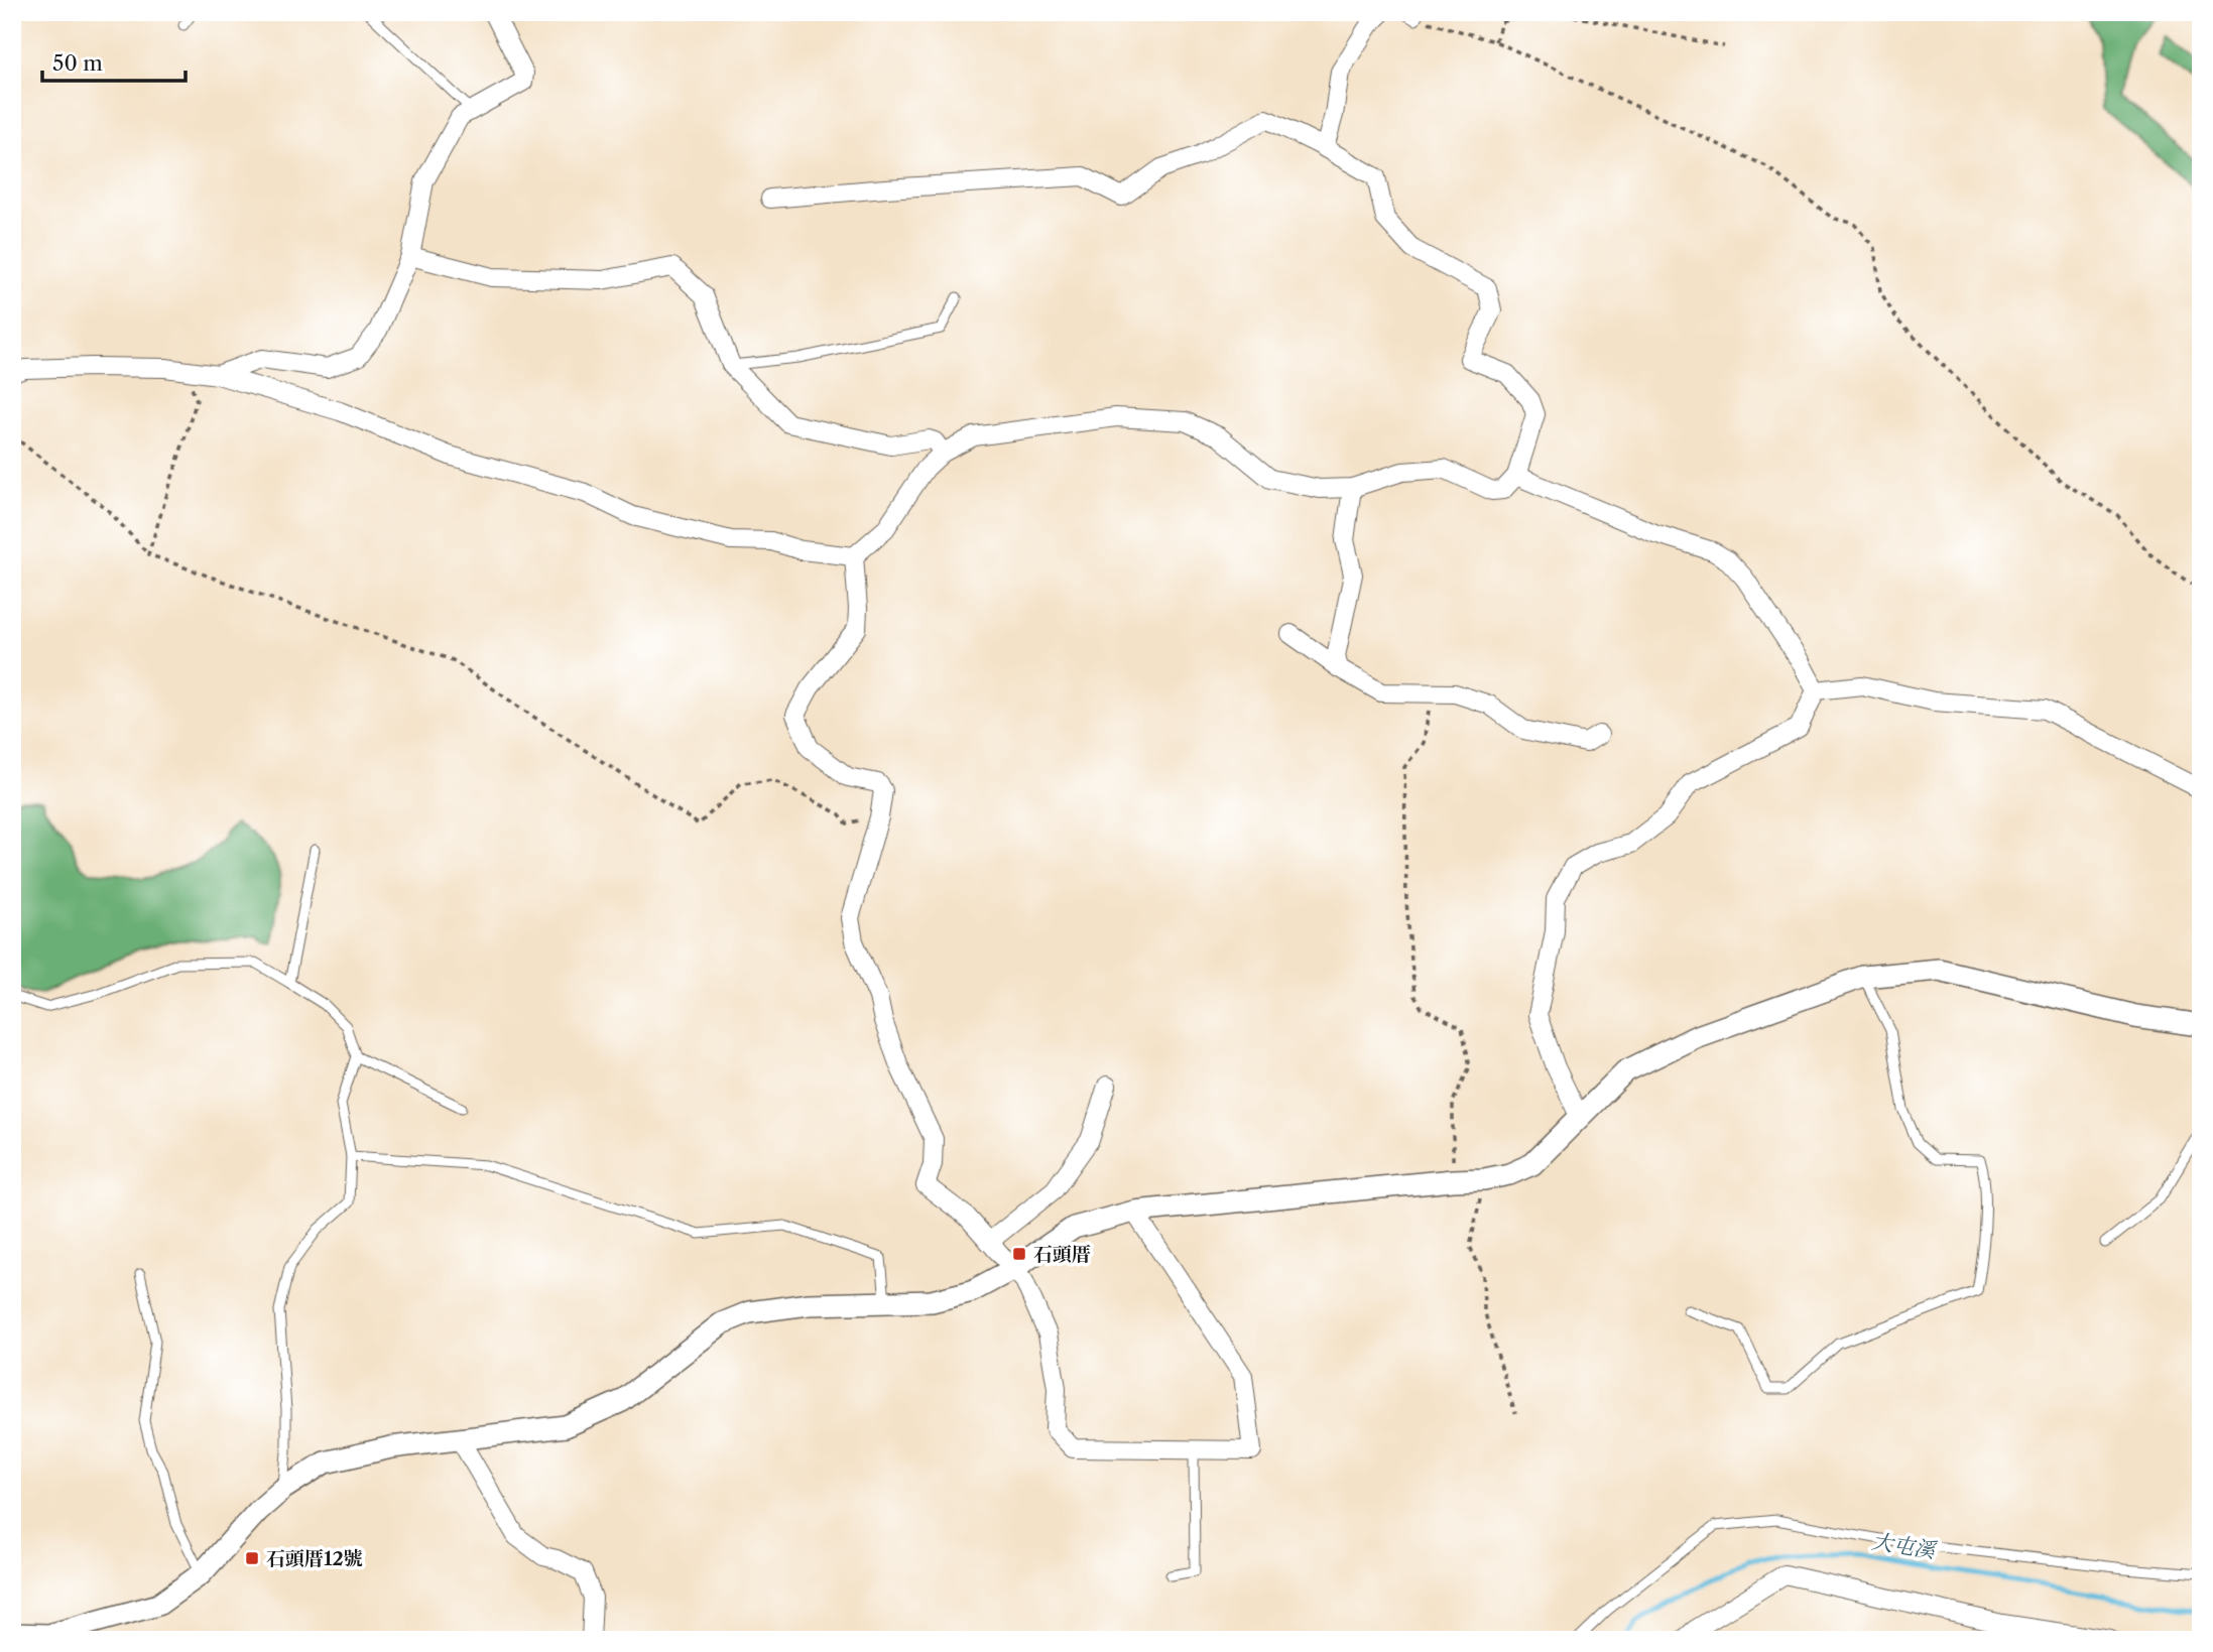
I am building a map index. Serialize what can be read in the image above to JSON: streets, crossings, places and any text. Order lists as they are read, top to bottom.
{
  "water": ["大屯溪"],
  "places": {
    "transit": ["石頭厝", "石頭厝12號"]
  },
  "scale_bar": "50 m"
}
